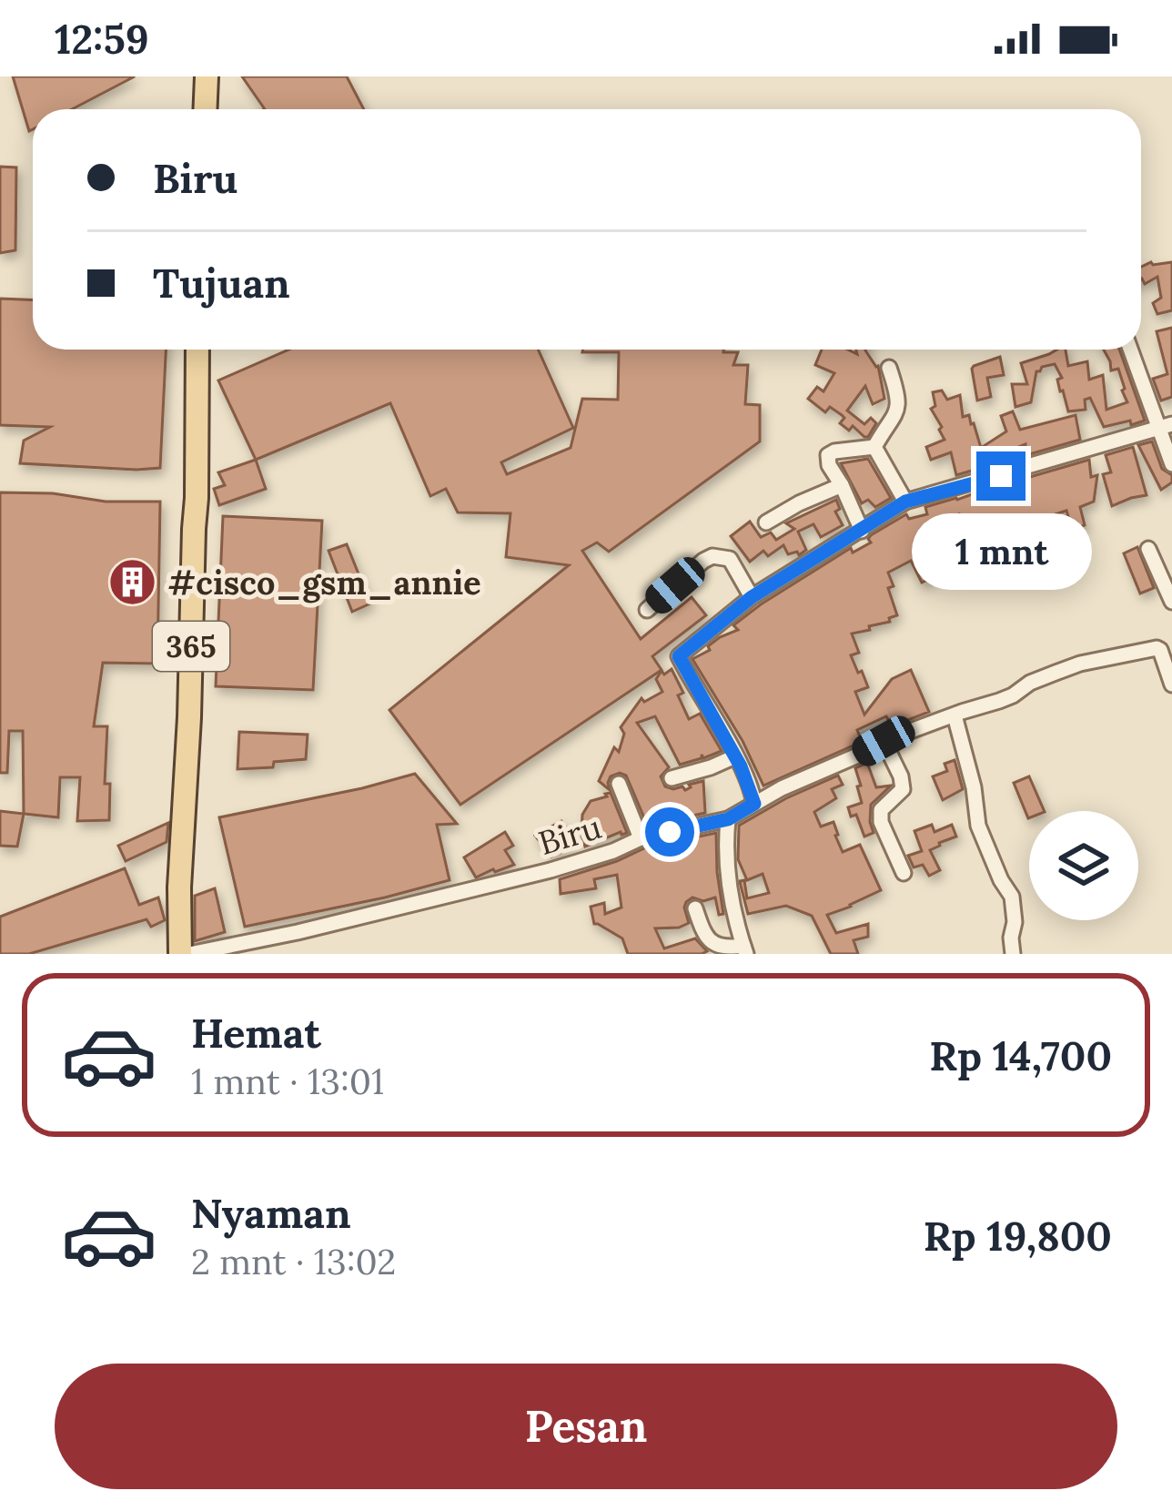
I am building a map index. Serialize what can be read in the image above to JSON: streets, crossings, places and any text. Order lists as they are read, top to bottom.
{
  "streets": {
    "main road": ["365"],
    "street": ["Biru"]
  },
  "places": {
    "building": ["#cisco_gsm_annie"]
  },
  "page": {
    "status": "12:59",
    "banner": ["Biru", "Tujuan"],
    "bubble": "1 mnt",
    "list": [
      {
        "name": "Hemat",
        "note": "1 mnt · 13:01",
        "value": "Rp 14,700"
      },
      {
        "name": "Nyaman",
        "note": "2 mnt · 13:02",
        "value": "Rp 19,800"
      }
    ],
    "buttons": "Pesan"
  }
}
